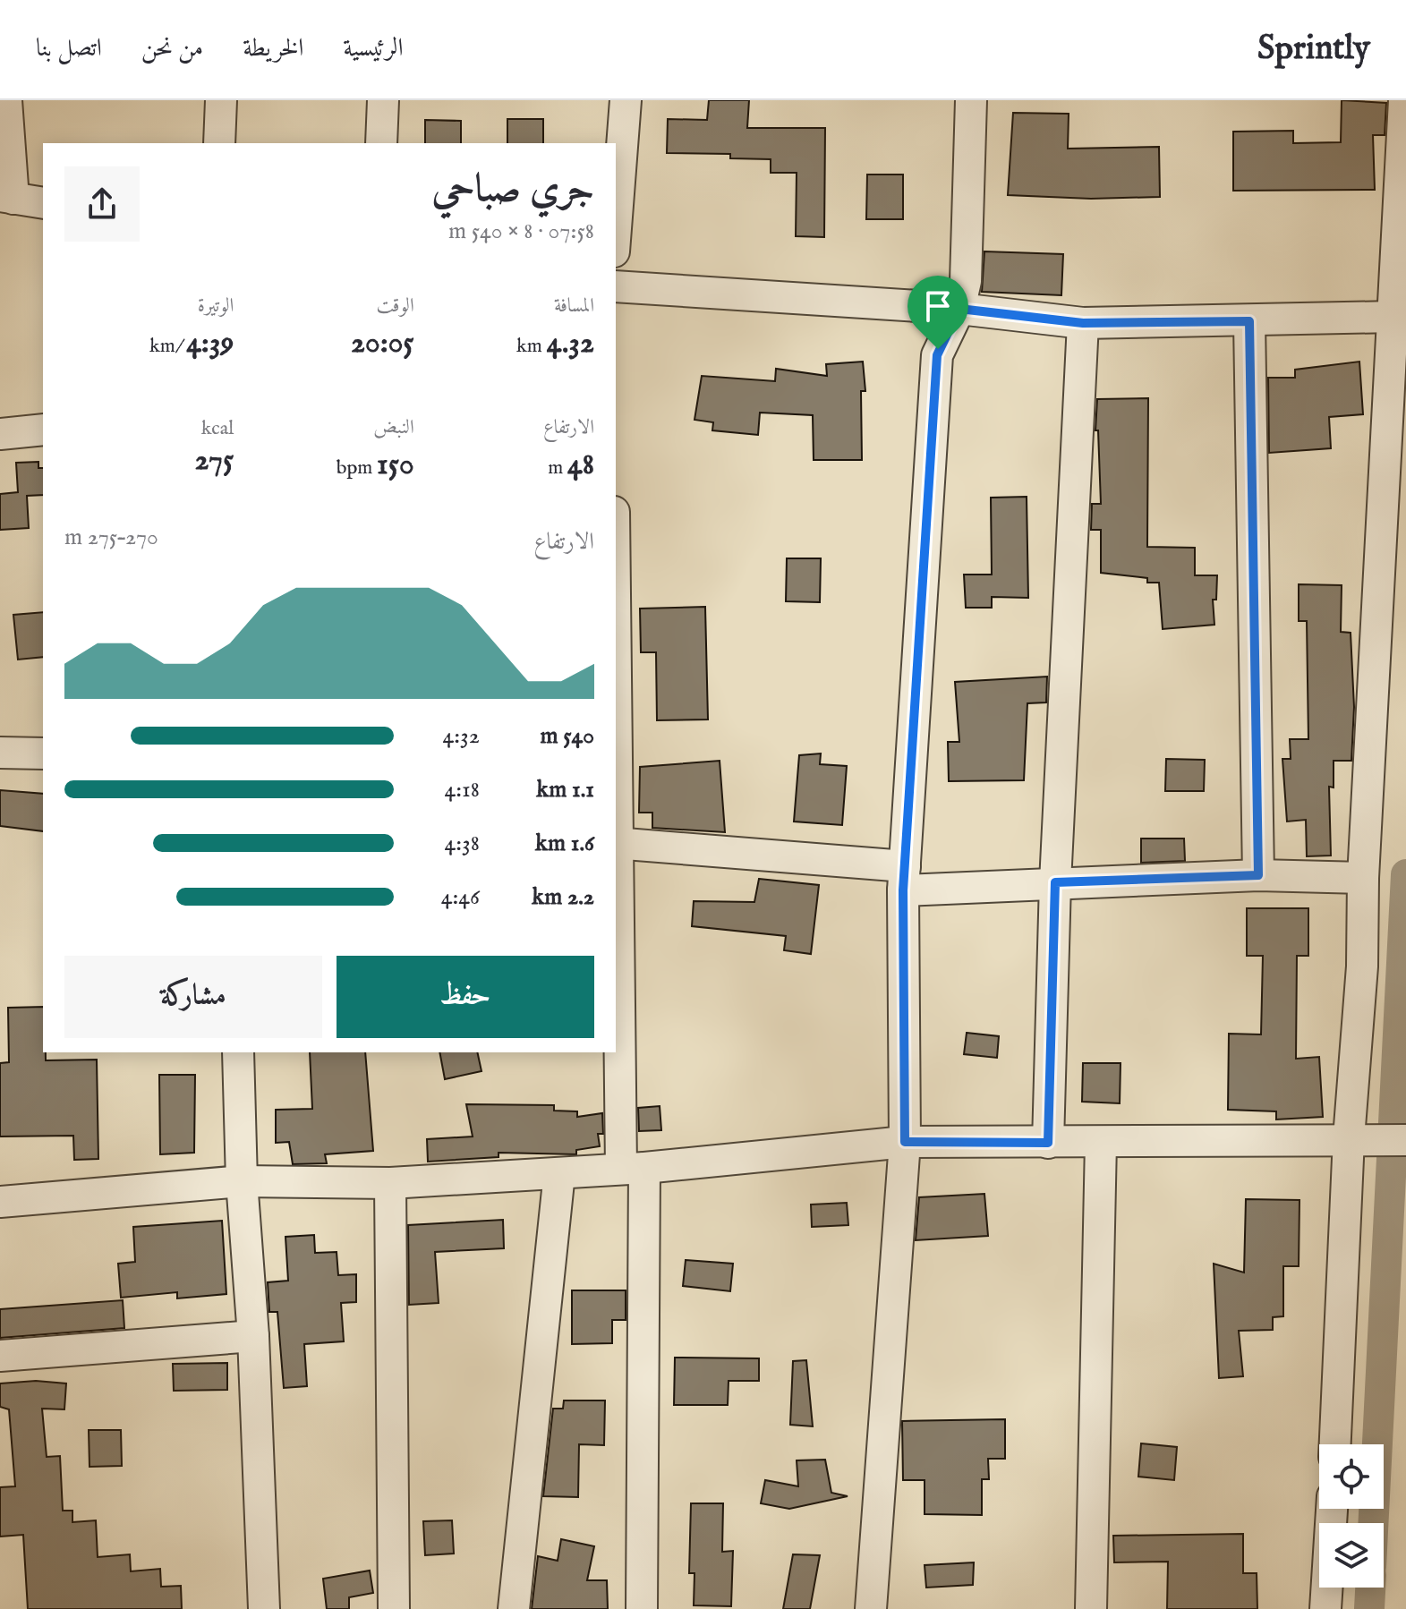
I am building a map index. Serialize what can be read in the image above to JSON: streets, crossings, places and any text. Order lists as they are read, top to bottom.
{
  "page": {
    "header": "Sprintly",
    "nav": [
      "الرئيسية",
      "الخريطة",
      "من نحن",
      "اتصل بنا"
    ],
    "heading": ["جري صباحي", "07:58 · 8 × 540 m"],
    "stats": [
      ["المسافة", "4.32 km"],
      ["الوقت", "20:05"],
      ["الوتيرة", "4:39 /km"],
      ["الارتفاع", "48 m"],
      ["النبض", "150 bpm"],
      ["kcal", "275"]
    ],
    "chart": ["الارتفاع", "270–275 m"],
    "list": [
      {
        "name": "540 m",
        "note": "4:32"
      },
      {
        "name": "1.1 km",
        "note": "4:18"
      },
      {
        "name": "1.6 km",
        "note": "4:38"
      },
      {
        "name": "2.2 km",
        "note": "4:46"
      }
    ],
    "buttons": ["حفظ", "مشاركة"]
  }
}
